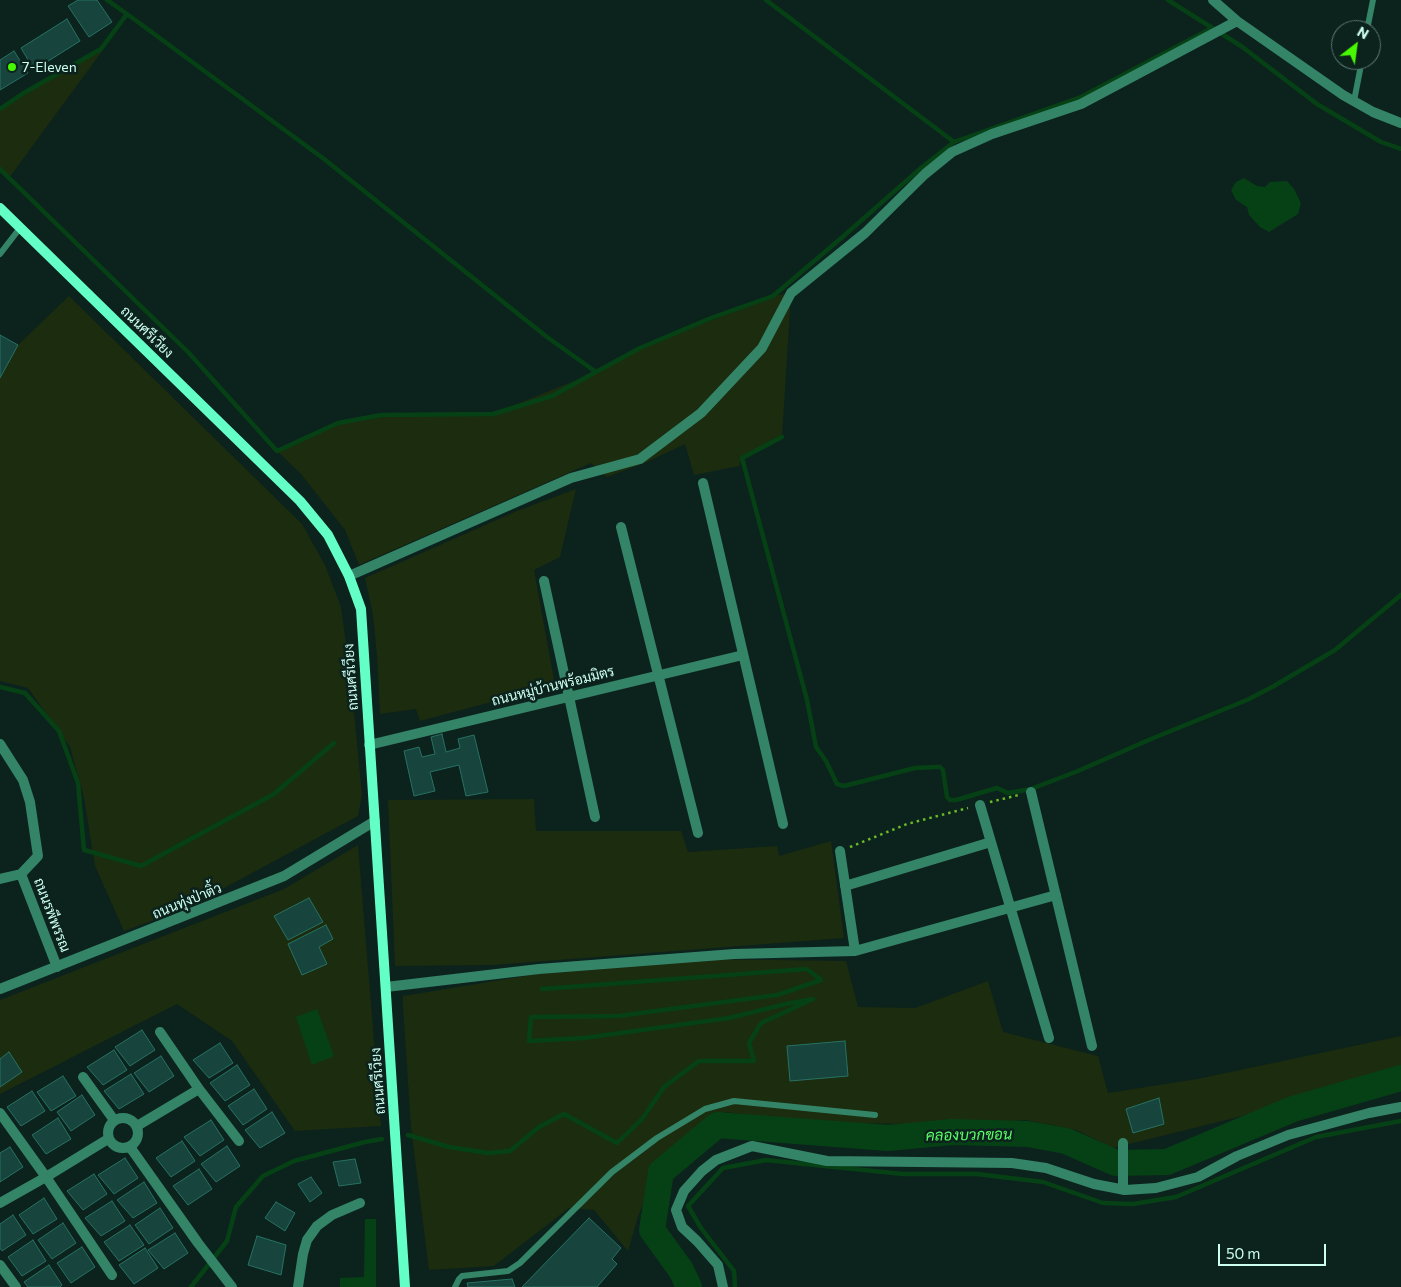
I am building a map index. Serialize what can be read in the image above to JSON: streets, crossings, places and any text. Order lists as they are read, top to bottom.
{
  "streets": {
    "main road": ["ถนนศรีเวียง"],
    "street": ["ถนนหมู่บ้านพร้อมมิตร", "ถนนทุ่งป่าติ้ว", "ถนนรพีพรรณ"]
  },
  "crossings": [
    ["ถนนศรีเวียง", "ถนนหมู่บ้านพร้อมมิตร"],
    ["ถนนศรีเวียง", "ถนนทุ่งป่าติ้ว"],
    ["ถนนทุ่งป่าติ้ว", "ถนนรพีพรรณ"]
  ],
  "water": ["คลองบวกขอน"],
  "places": ["7-Eleven"],
  "scale_bar": "50 m",
  "north": "top right"
}
